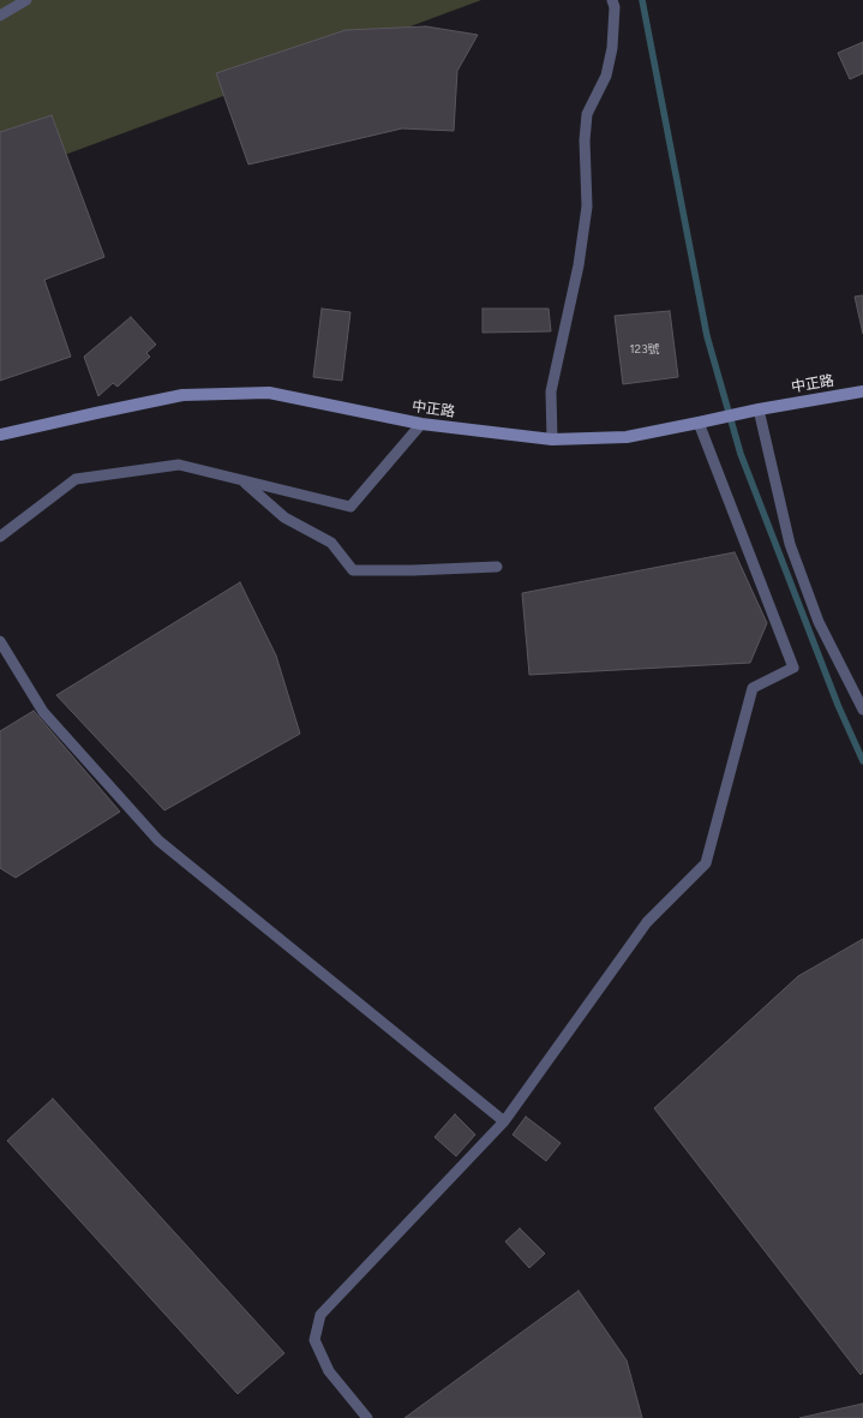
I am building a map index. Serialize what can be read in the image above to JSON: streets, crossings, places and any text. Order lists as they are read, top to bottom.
{
  "streets": {
    "street": ["中正路"]
  },
  "house_numbers": ["123號"]
}
